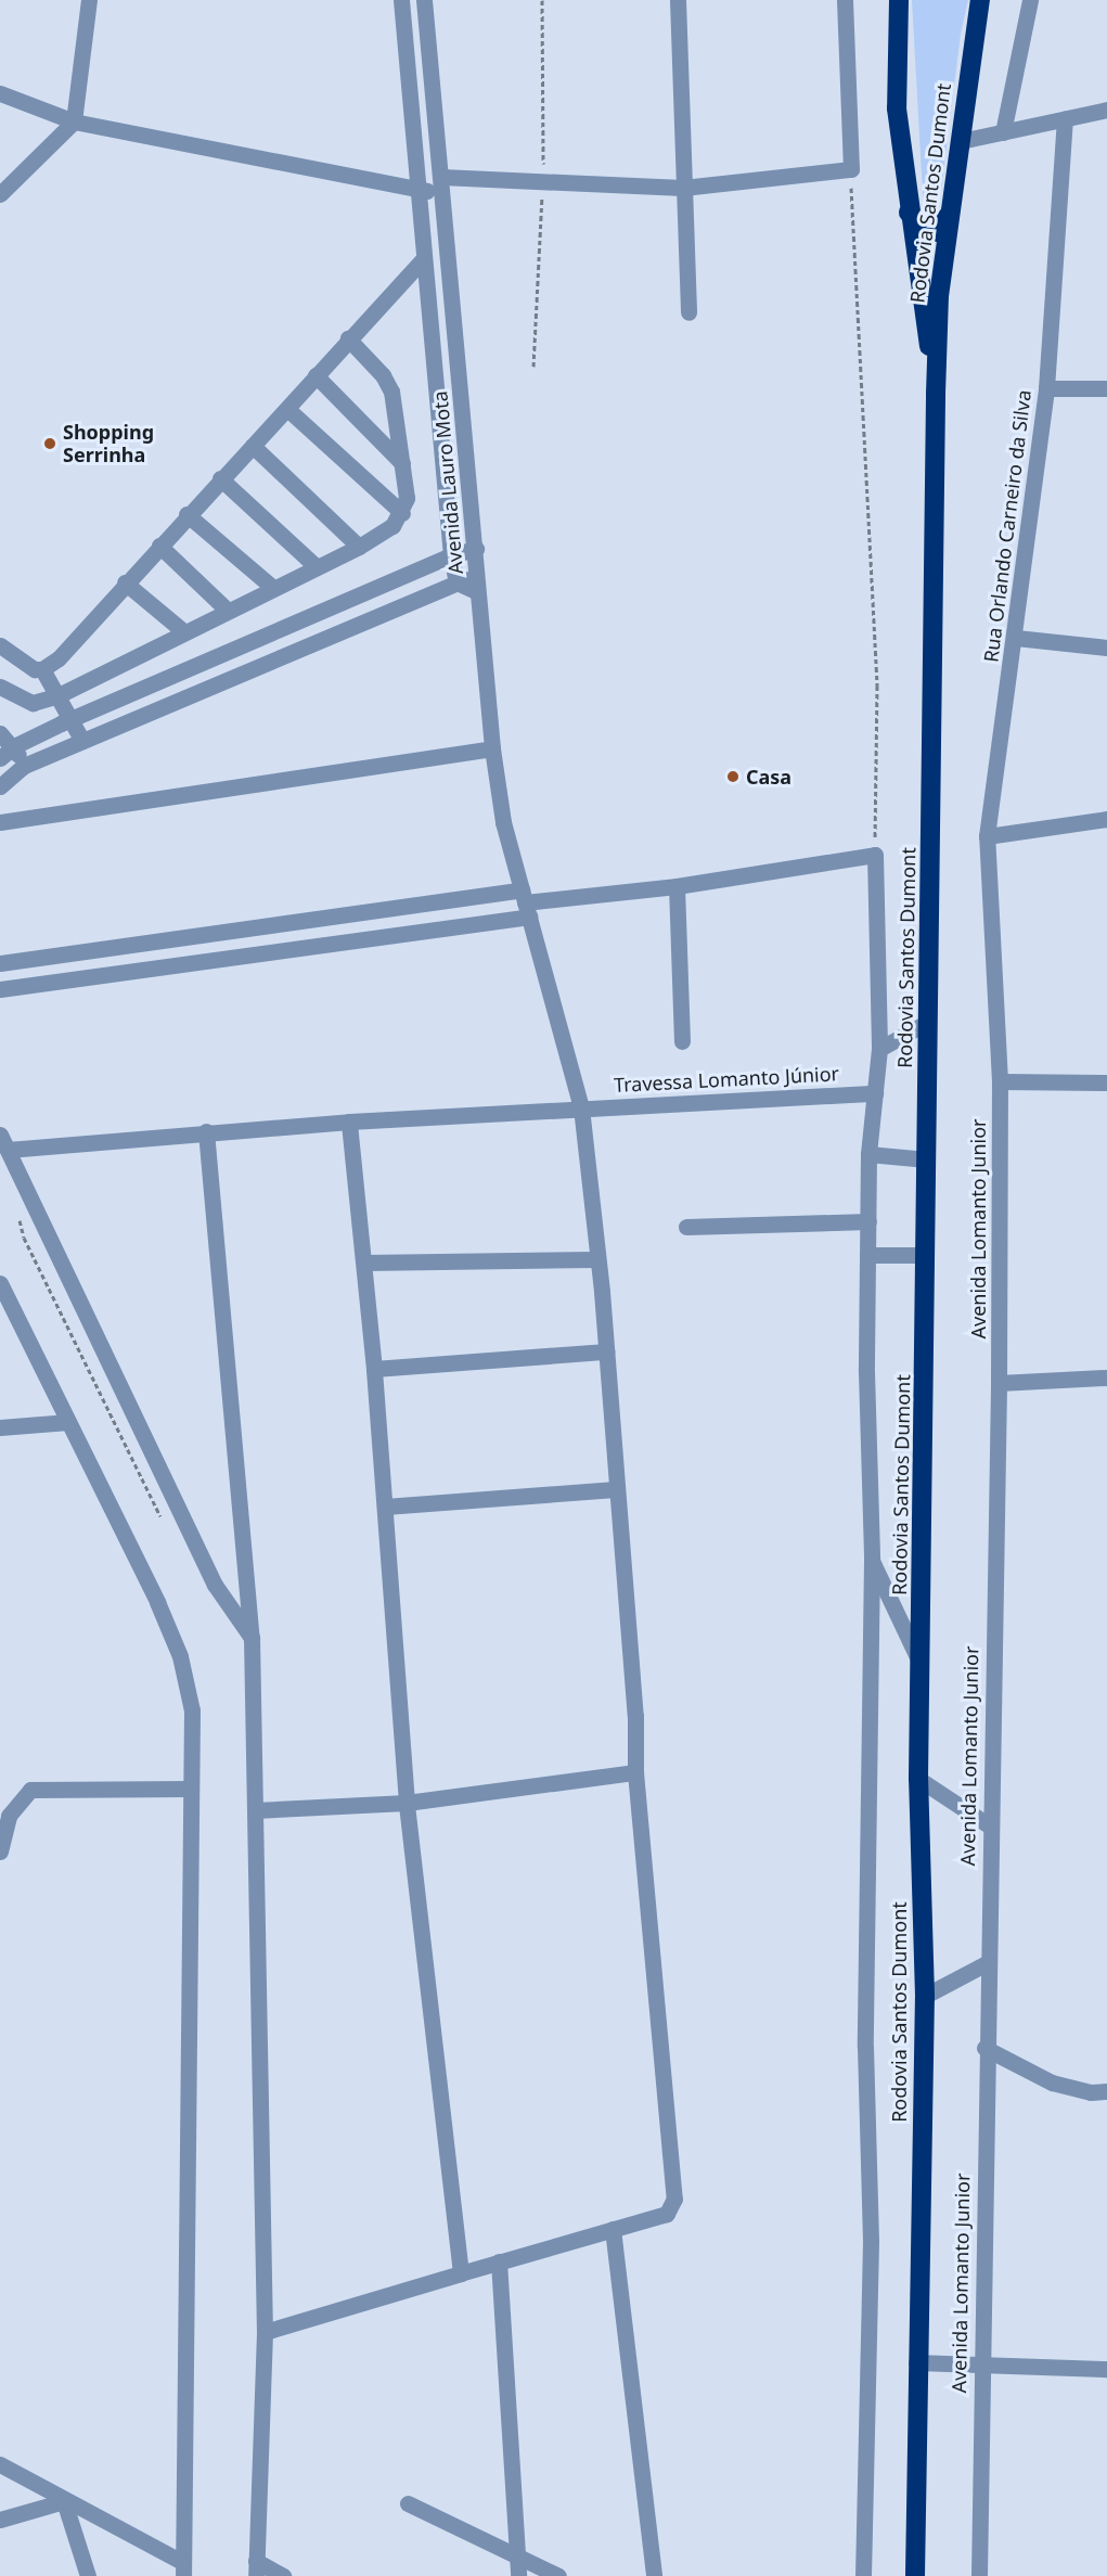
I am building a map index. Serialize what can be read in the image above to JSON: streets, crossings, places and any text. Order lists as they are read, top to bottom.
{
  "streets": {
    "highway": ["Rodovia Santos Dumont"],
    "street": [
      "Avenida Lauro Mota",
      "Rua Orlando Carneiro da Silva",
      "Travessa Lomanto Júnior",
      "Avenida Lomanto Junior"
    ]
  },
  "crossings": [
    ["Rua Orlando Carneiro da Silva", "Avenida Lomanto Junior"]
  ],
  "places": ["Shopping Serrinha", "Casa"]
}
